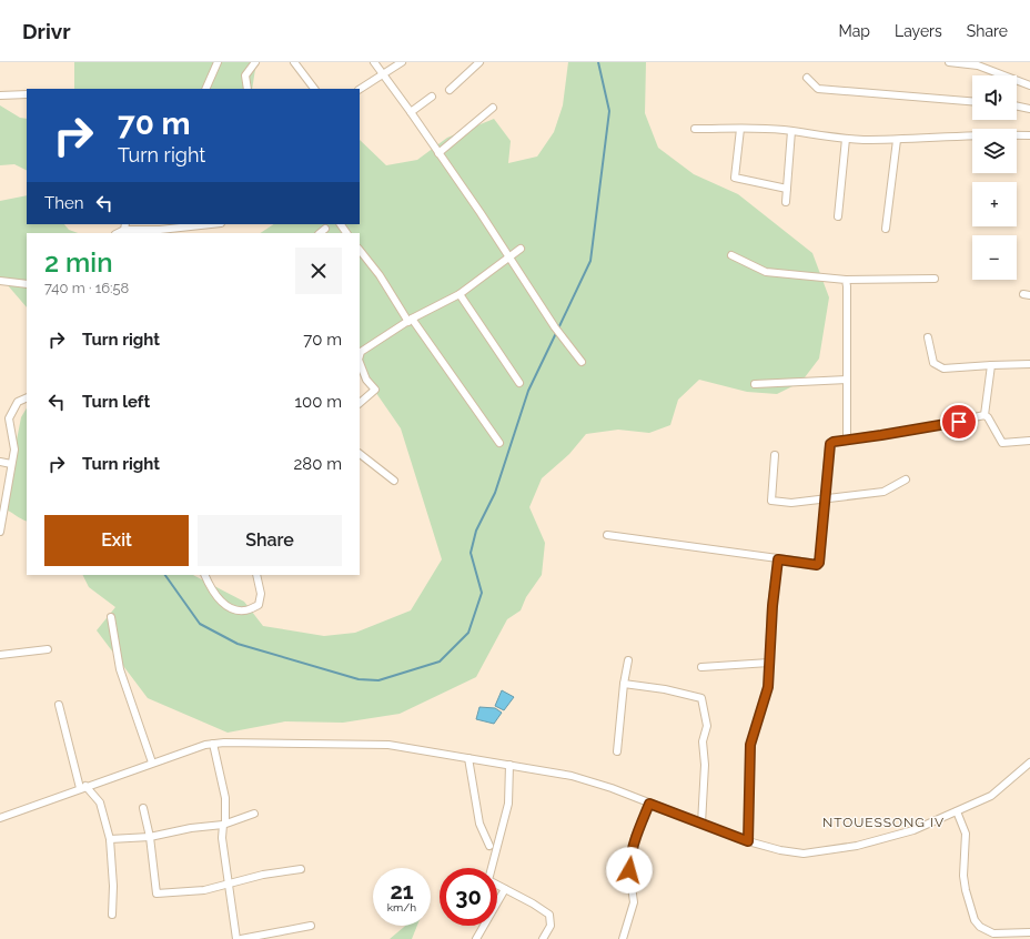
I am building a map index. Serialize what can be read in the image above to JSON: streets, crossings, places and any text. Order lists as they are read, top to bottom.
{
  "districts": ["NTOUESSONG IV"],
  "page": {
    "header": "Drivr",
    "nav": ["Map", "Layers", "Share"],
    "map_buttons": ["+", "−"],
    "turn": ["70 m", "Turn right"],
    "then": "Then",
    "heading": ["2 min", "740 m · 16:58"],
    "list": [
      {
        "name": "Turn right",
        "value": "70 m"
      },
      {
        "name": "Turn left",
        "value": "100 m"
      },
      {
        "name": "Turn right",
        "value": "280 m"
      }
    ],
    "buttons": ["Exit", "Share"],
    "speed": "21 km/h",
    "limit": "30"
  }
}
